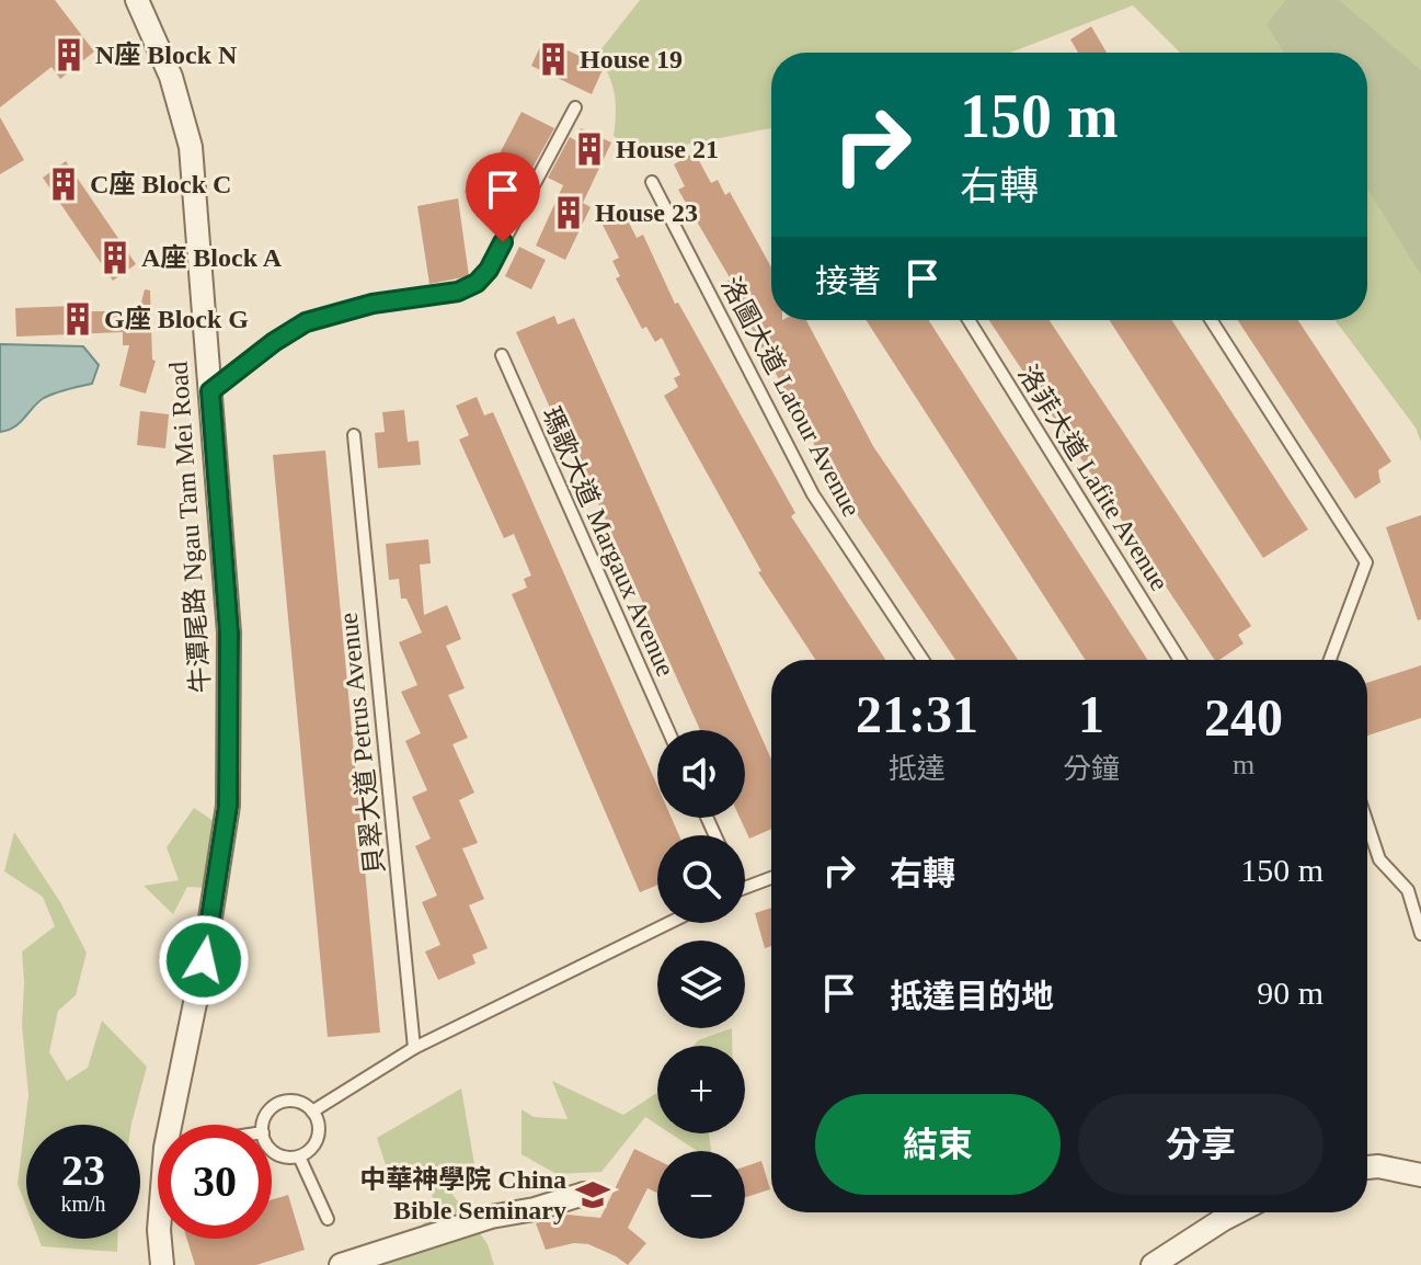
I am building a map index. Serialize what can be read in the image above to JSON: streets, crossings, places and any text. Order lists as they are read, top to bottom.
{
  "streets": {
    "street": ["牛潭尾路 Ngau Tam Mei Road"],
    "lane": [
      "洛圖大道 Latour Avenue",
      "洛菲大道 Lafite Avenue",
      "瑪歌大道 Margaux Avenue",
      "貝翠大道 Petrus Avenue"
    ]
  },
  "places": {
    "building": [
      "N座 Block N",
      "House 19",
      "House 21",
      "C座 Block C",
      "House 23",
      "A座 Block A",
      "G座 Block G"
    ],
    "school or university": ["中華神學院 China Bible Seminary"]
  },
  "page": {
    "turn": ["150 m", "右轉"],
    "then": "接著",
    "eta": [
      "21:31",
      "抵達",
      "1",
      "分鐘",
      "240",
      "m"
    ],
    "map_buttons": ["+", "−"],
    "list": [
      {
        "name": "右轉",
        "value": "150 m"
      },
      {
        "name": "抵達目的地",
        "value": "90 m"
      }
    ],
    "buttons": ["結束", "分享"],
    "speed": "23 km/h",
    "limit": "30"
  }
}
